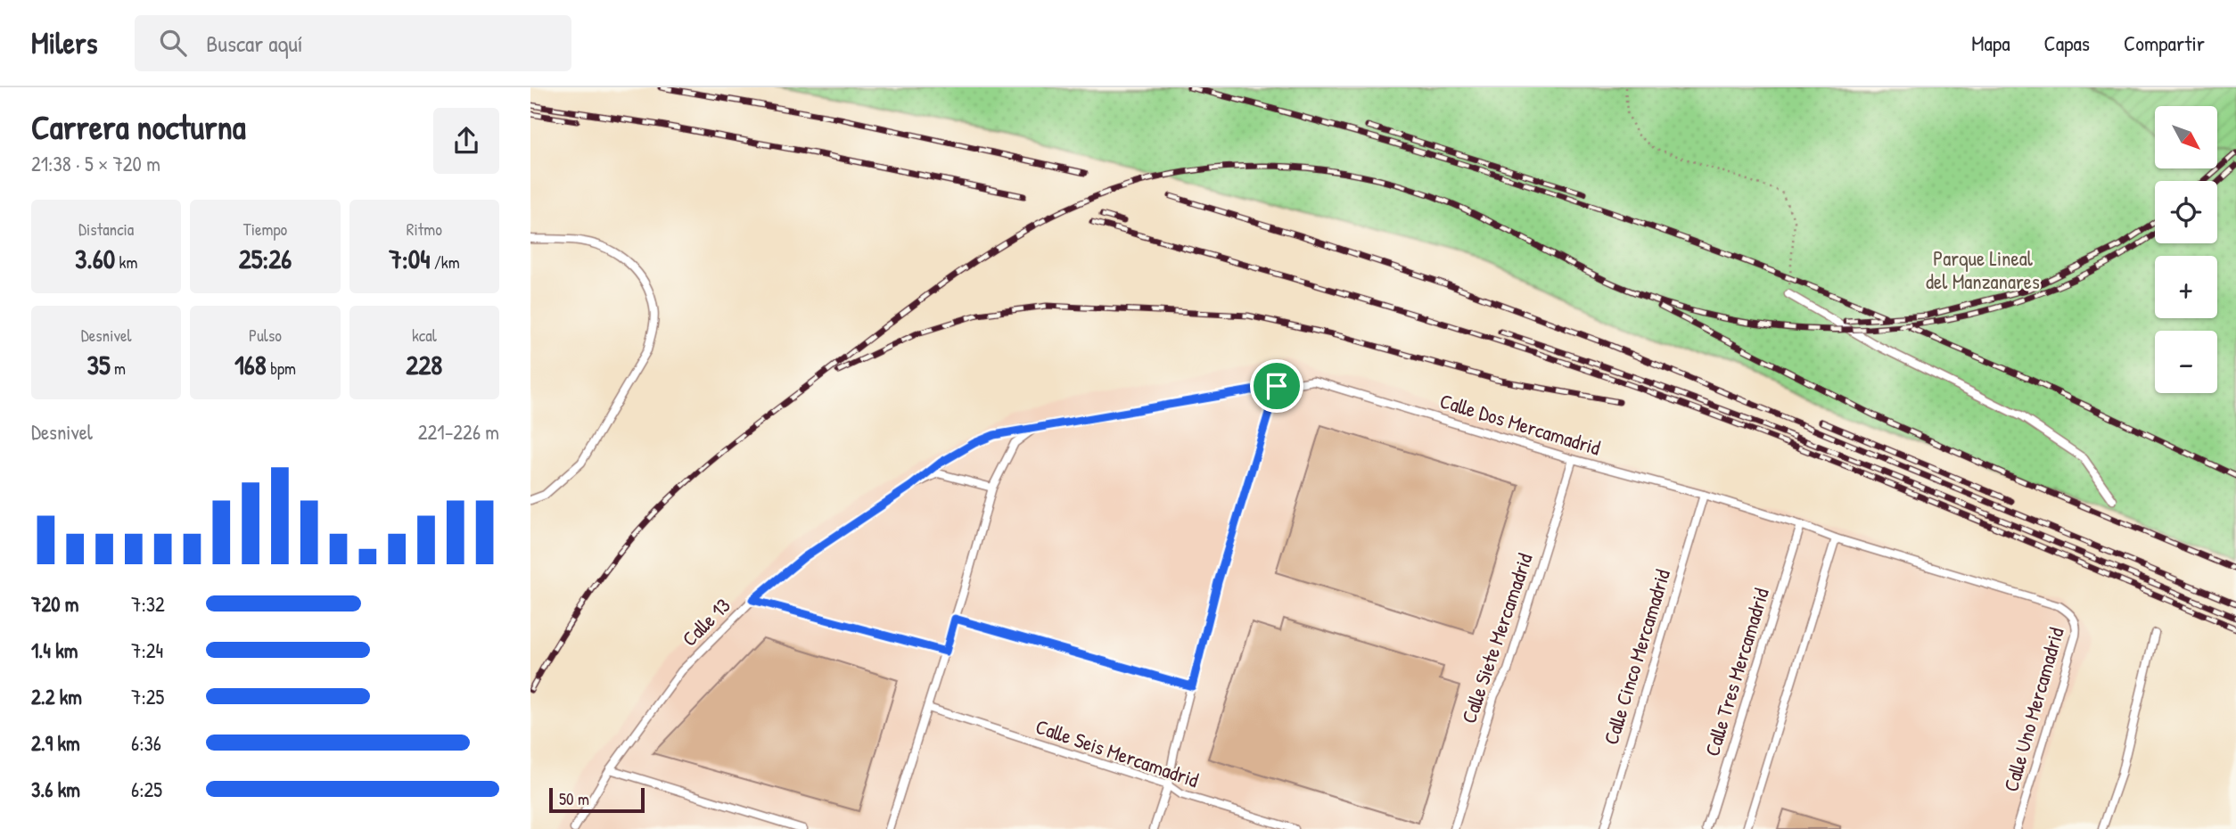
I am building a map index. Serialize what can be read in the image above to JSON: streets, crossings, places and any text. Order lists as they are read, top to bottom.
{
  "streets": {
    "lane": [
      "Calle Dos Mercamadrid",
      "Calle 13",
      "Calle Siete Mercamadrid",
      "Calle Cinco Mercamadrid",
      "Calle Tres Mercamadrid",
      "Calle Uno Mercamadrid",
      "Calle Seis Mercamadrid"
    ]
  },
  "crossings": [
    ["Calle Dos Mercamadrid", "Calle 13"],
    ["Calle Dos Mercamadrid", "Calle Siete Mercamadrid"],
    ["Calle Dos Mercamadrid", "Calle Cinco Mercamadrid"],
    ["Calle Dos Mercamadrid", "Calle Tres Mercamadrid"],
    ["Calle Dos Mercamadrid", "Calle Uno Mercamadrid"],
    ["Calle Dos Mercamadrid", "Calle Seis Mercamadrid"]
  ],
  "parks": ["Parque Lineal del Manzanares"],
  "scale_bar": "50 m",
  "north": "bottom right",
  "page": {
    "header": "Milers",
    "search": "Buscar aquí",
    "nav": ["Mapa", "Capas", "Compartir"],
    "heading": ["Carrera nocturna", "21:38 · 5 × 720 m"],
    "map_buttons": ["+", "−"],
    "stats": [
      ["Distancia", "3.60 km"],
      ["Tiempo", "25:26"],
      ["Ritmo", "7:04 /km"],
      ["Desnivel", "35 m"],
      ["Pulso", "168 bpm"],
      ["kcal", "228"]
    ],
    "chart": ["Desnivel", "221–226 m"],
    "list": [
      {
        "name": "720 m",
        "note": "7:32"
      },
      {
        "name": "1.4 km",
        "note": "7:24"
      },
      {
        "name": "2.2 km",
        "note": "7:25"
      },
      {
        "name": "2.9 km",
        "note": "6:36"
      },
      {
        "name": "3.6 km",
        "note": "6:25"
      }
    ],
    "scale": "50 m"
  }
}
